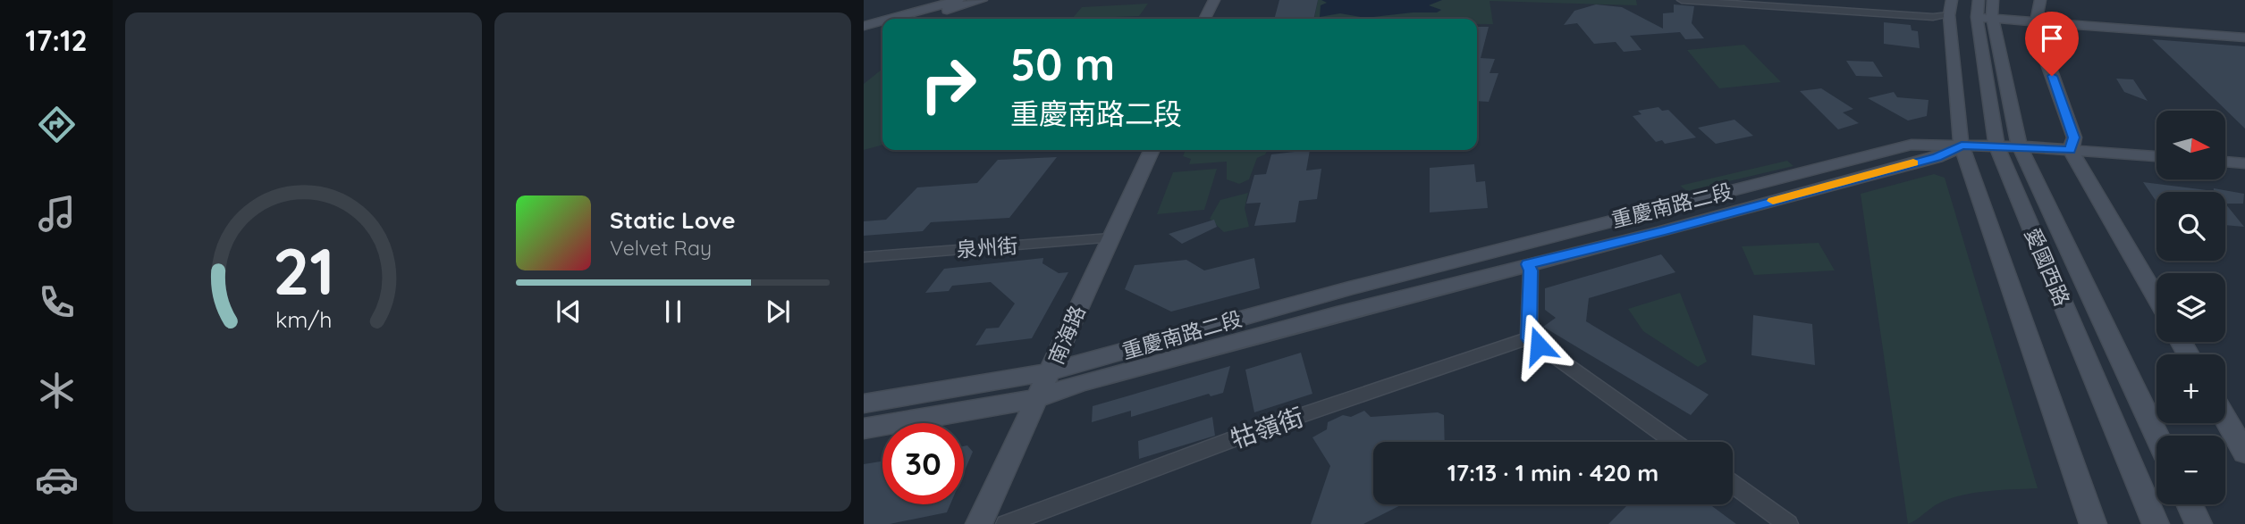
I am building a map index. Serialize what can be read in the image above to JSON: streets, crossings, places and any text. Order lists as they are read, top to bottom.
{
  "streets": {
    "main road": ["重慶南路二段", "愛國西路", "南海路"],
    "street": ["泉州街", "牯嶺街"]
  },
  "crossings": [
    ["重慶南路二段", "愛國西路"],
    ["重慶南路二段", "南海路"],
    ["泉州街", "南海路"]
  ],
  "north": "right",
  "page": {
    "tabs": "17:12",
    "turn": ["50 m", "重慶南路二段"],
    "map_buttons": ["+", "−"],
    "song": ["Static Love", "Velvet Ray"],
    "limit": "30",
    "trip": "17:13 · 1 min · 420 m",
    "gauge": ["21", "km/h"]
  }
}
